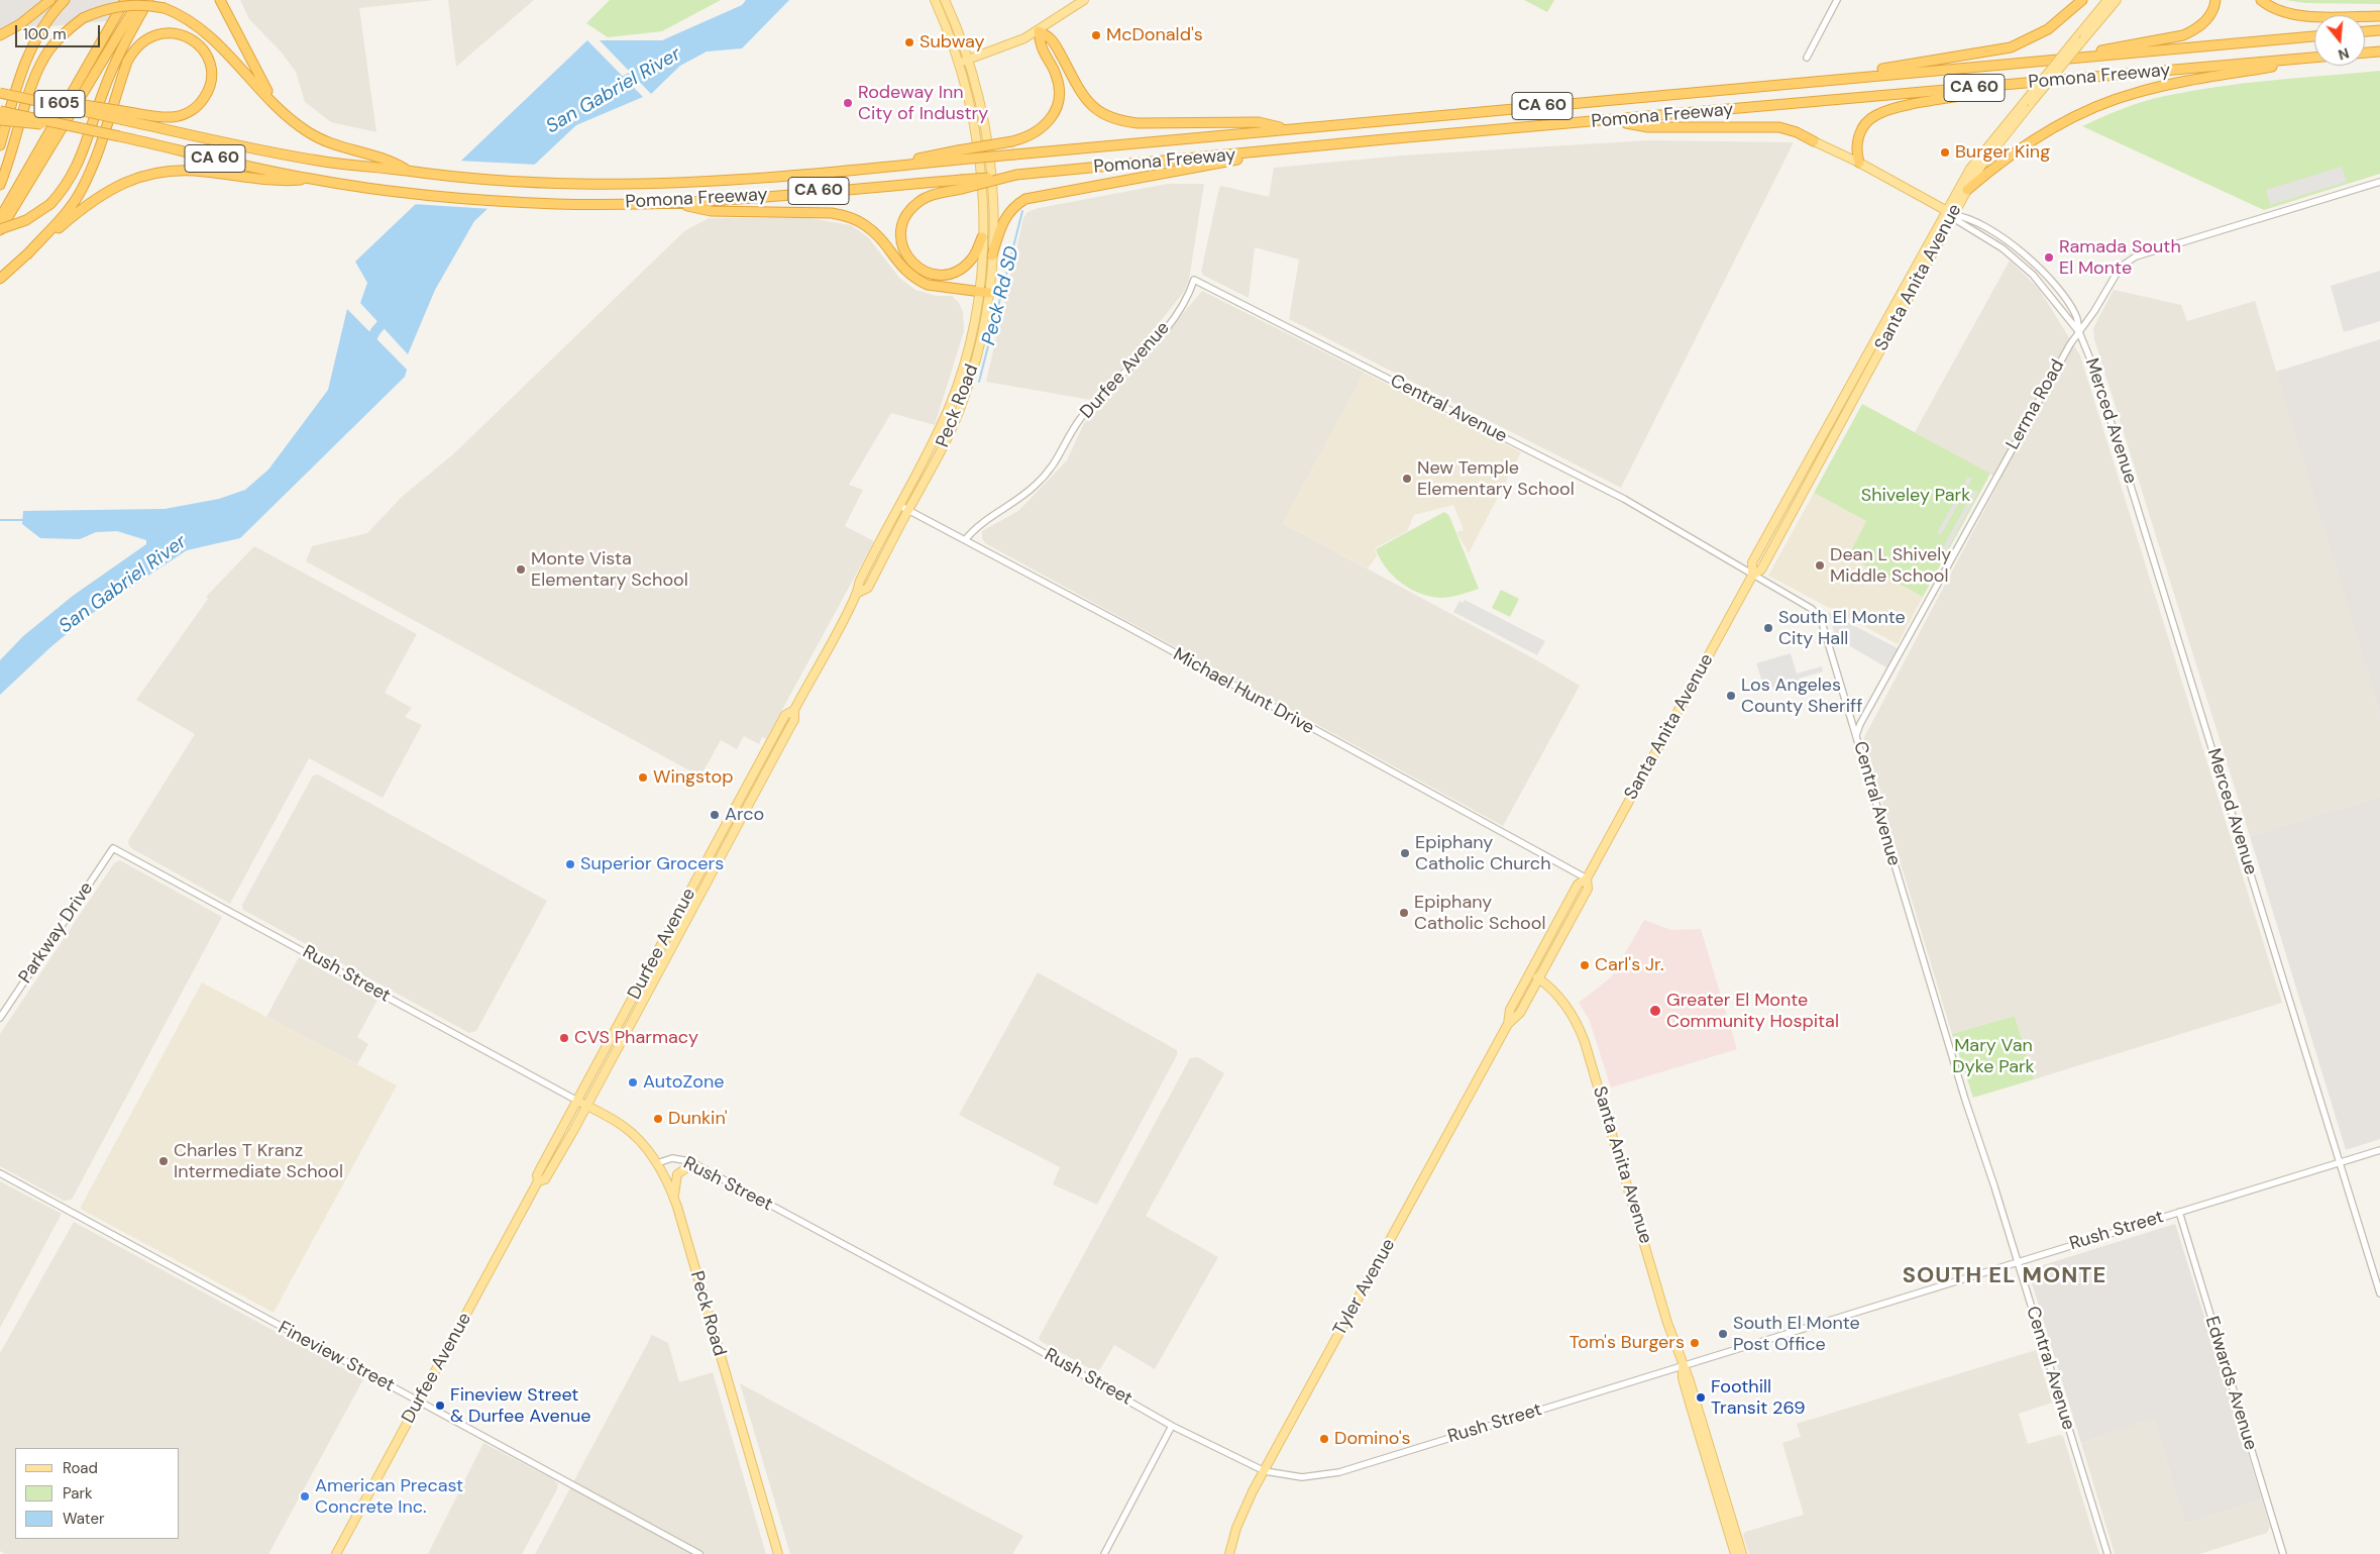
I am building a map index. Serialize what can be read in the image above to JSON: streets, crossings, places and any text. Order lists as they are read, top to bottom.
{
  "streets": {
    "highway": ["Pomona Freeway", "CA 60", "I 605"],
    "main road": [
      "Santa Anita Avenue",
      "Durfee Avenue",
      "Peck Road",
      "Tyler Avenue"
    ],
    "street": [
      "Lerma Road",
      "Central Avenue",
      "Merced Avenue",
      "Michael Hunt Drive",
      "Parkway Drive",
      "Rush Street",
      "Fineview Street",
      "Edwards Avenue"
    ]
  },
  "crossings": [
    ["Santa Anita Avenue", "Central Avenue"],
    ["Santa Anita Avenue", "Merced Avenue"],
    ["Santa Anita Avenue", "Michael Hunt Drive"],
    ["Santa Anita Avenue", "Rush Street"],
    ["Santa Anita Avenue", "Tyler Avenue"],
    ["Durfee Avenue", "Peck Road"],
    ["Durfee Avenue", "Central Avenue"],
    ["Durfee Avenue", "Michael Hunt Drive"],
    ["Durfee Avenue", "Rush Street"],
    ["Durfee Avenue", "Fineview Street"],
    ["Lerma Road", "Central Avenue"],
    ["Lerma Road", "Merced Avenue"],
    ["Peck Road", "Michael Hunt Drive"],
    ["Peck Road", "Rush Street"],
    ["Central Avenue", "Rush Street"],
    ["Merced Avenue", "Rush Street"],
    ["Parkway Drive", "Rush Street"],
    ["Rush Street", "Tyler Avenue"],
    ["Rush Street", "Edwards Avenue"]
  ],
  "districts": ["SOUTH EL MONTE"],
  "water": ["San Gabriel River", "Peck Rd SD"],
  "parks": ["Shiveley Park", "Mary Van Dyke Park"],
  "places": [
    "McDonald's",
    "Subway",
    "Rodeway Inn City of Industry",
    "Burger King",
    "Ramada South El Monte",
    "New Temple Elementary School",
    "Dean L Shively Middle School",
    "Monte Vista Elementary School",
    "South El Monte City Hall",
    "Los Angeles County Sheriff",
    "Wingstop",
    "Arco",
    "Epiphany Catholic Church",
    "Superior Grocers",
    "Epiphany Catholic School",
    "Carl's Jr.",
    "Greater El Monte Community Hospital",
    "CVS Pharmacy",
    "AutoZone",
    "Dunkin'",
    "Charles T Kranz Intermediate School",
    "South El Monte Post Office",
    "Tom's Burgers",
    "Foothill Transit 269",
    "Fineview Street & Durfee Avenue",
    "Domino's",
    "American Precast Concrete Inc."
  ],
  "legend": ["Road", "Park", "Water"],
  "scale_bar": "100 m",
  "north": "bottom"
}
